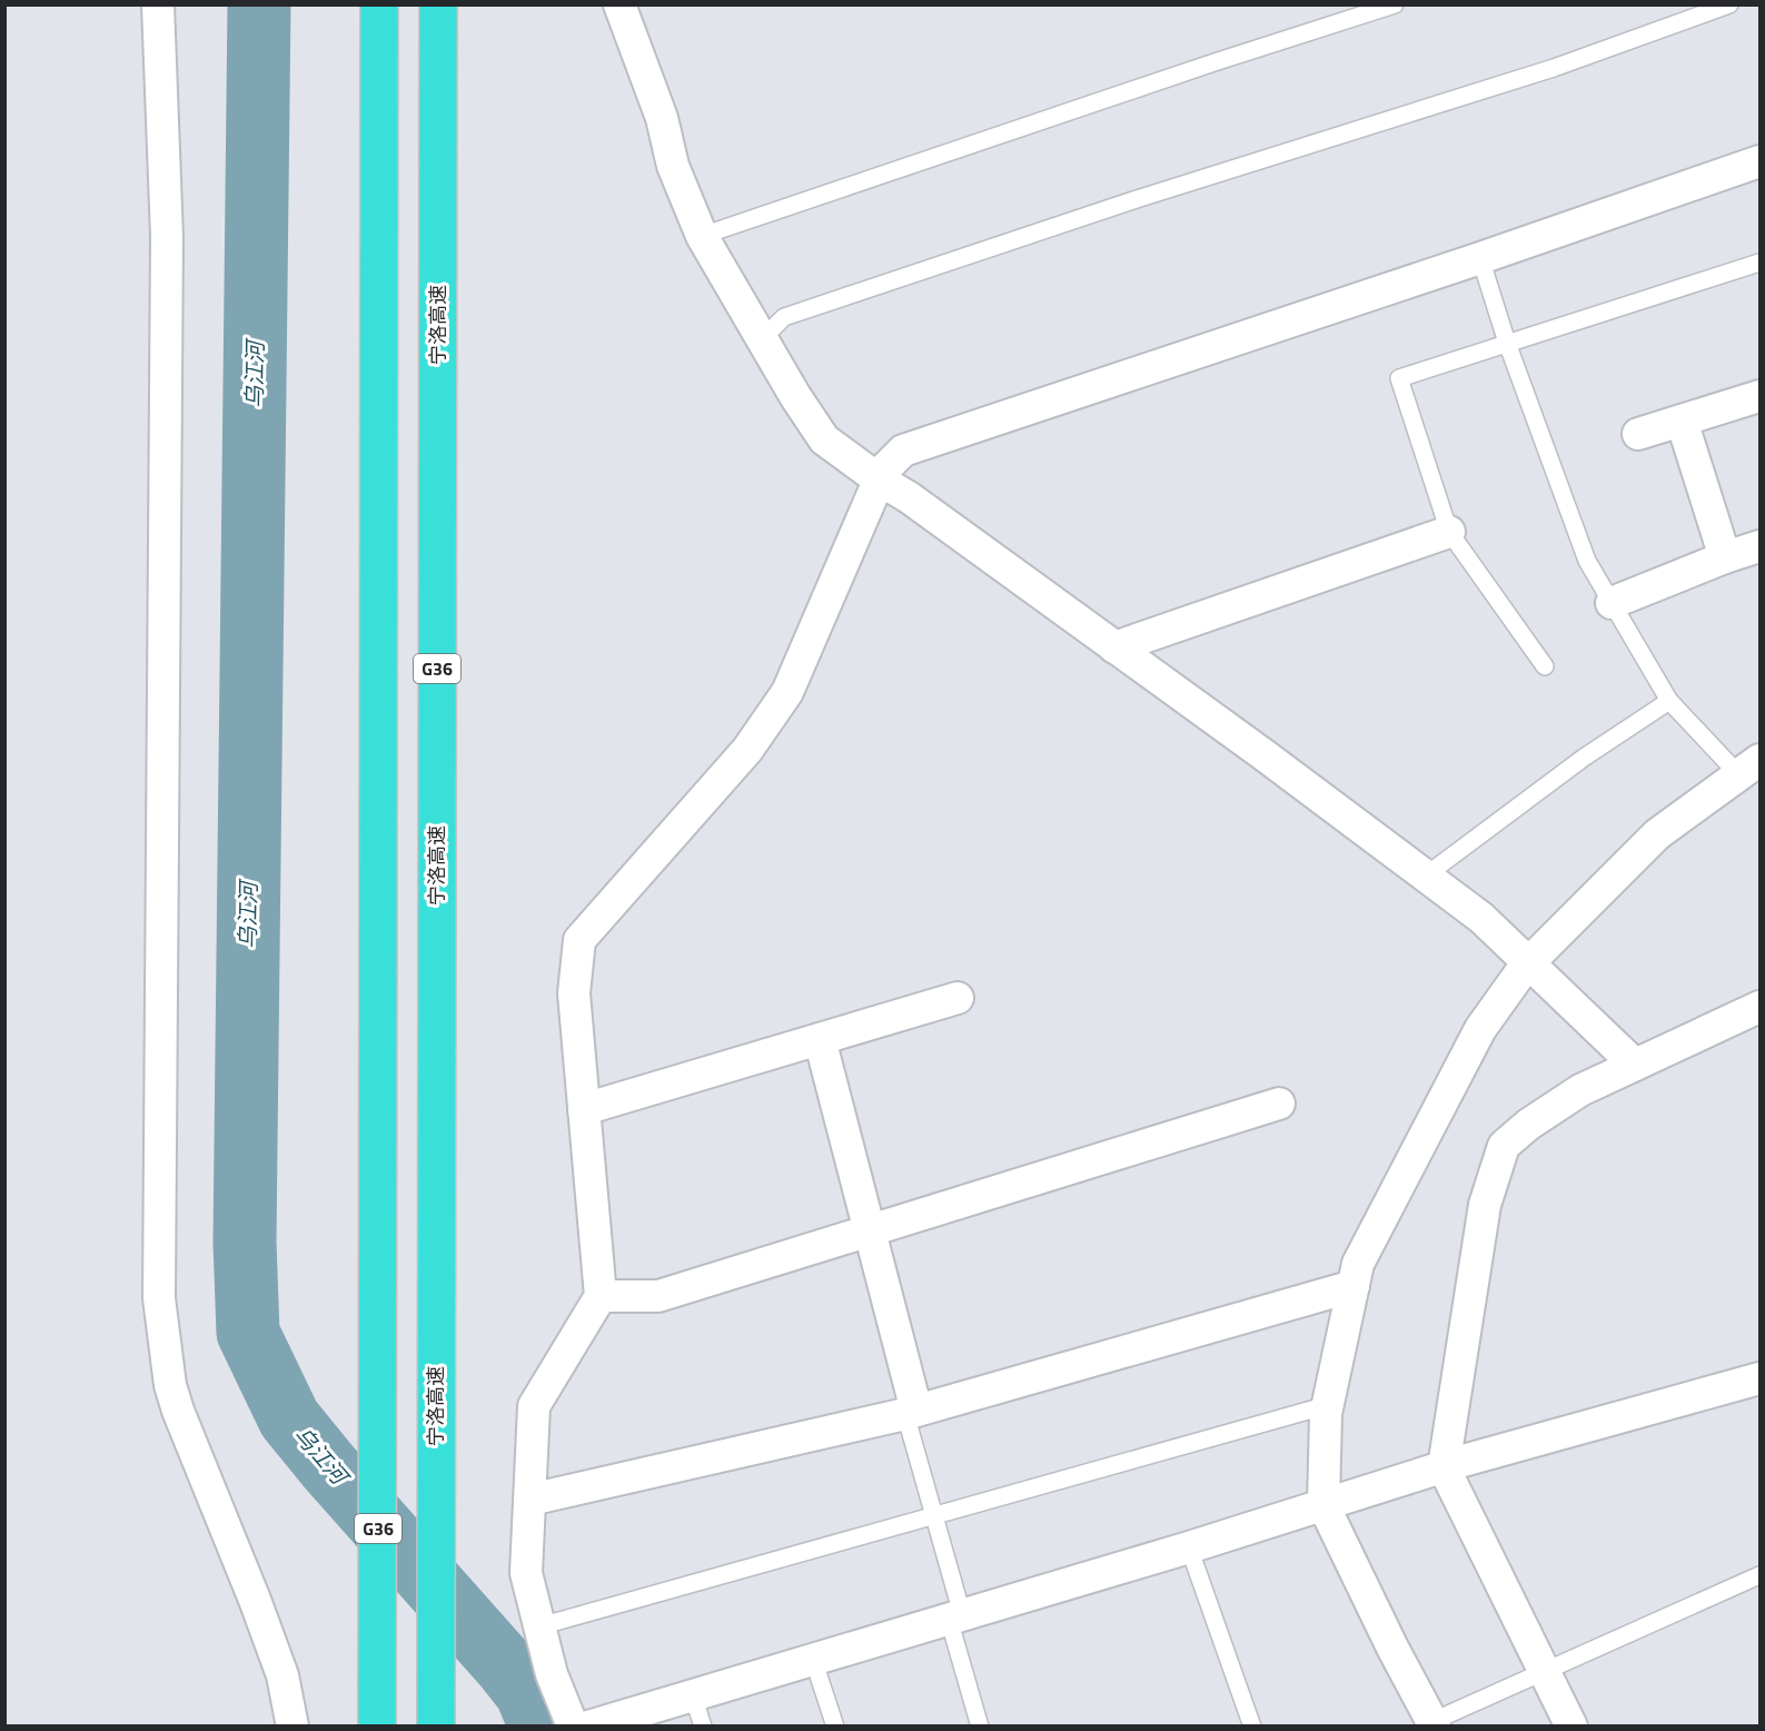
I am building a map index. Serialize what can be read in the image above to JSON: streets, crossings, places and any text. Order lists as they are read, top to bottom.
{
  "streets": {
    "highway": ["宁洛高速", "G36"]
  },
  "water": ["乌江河"]
}
